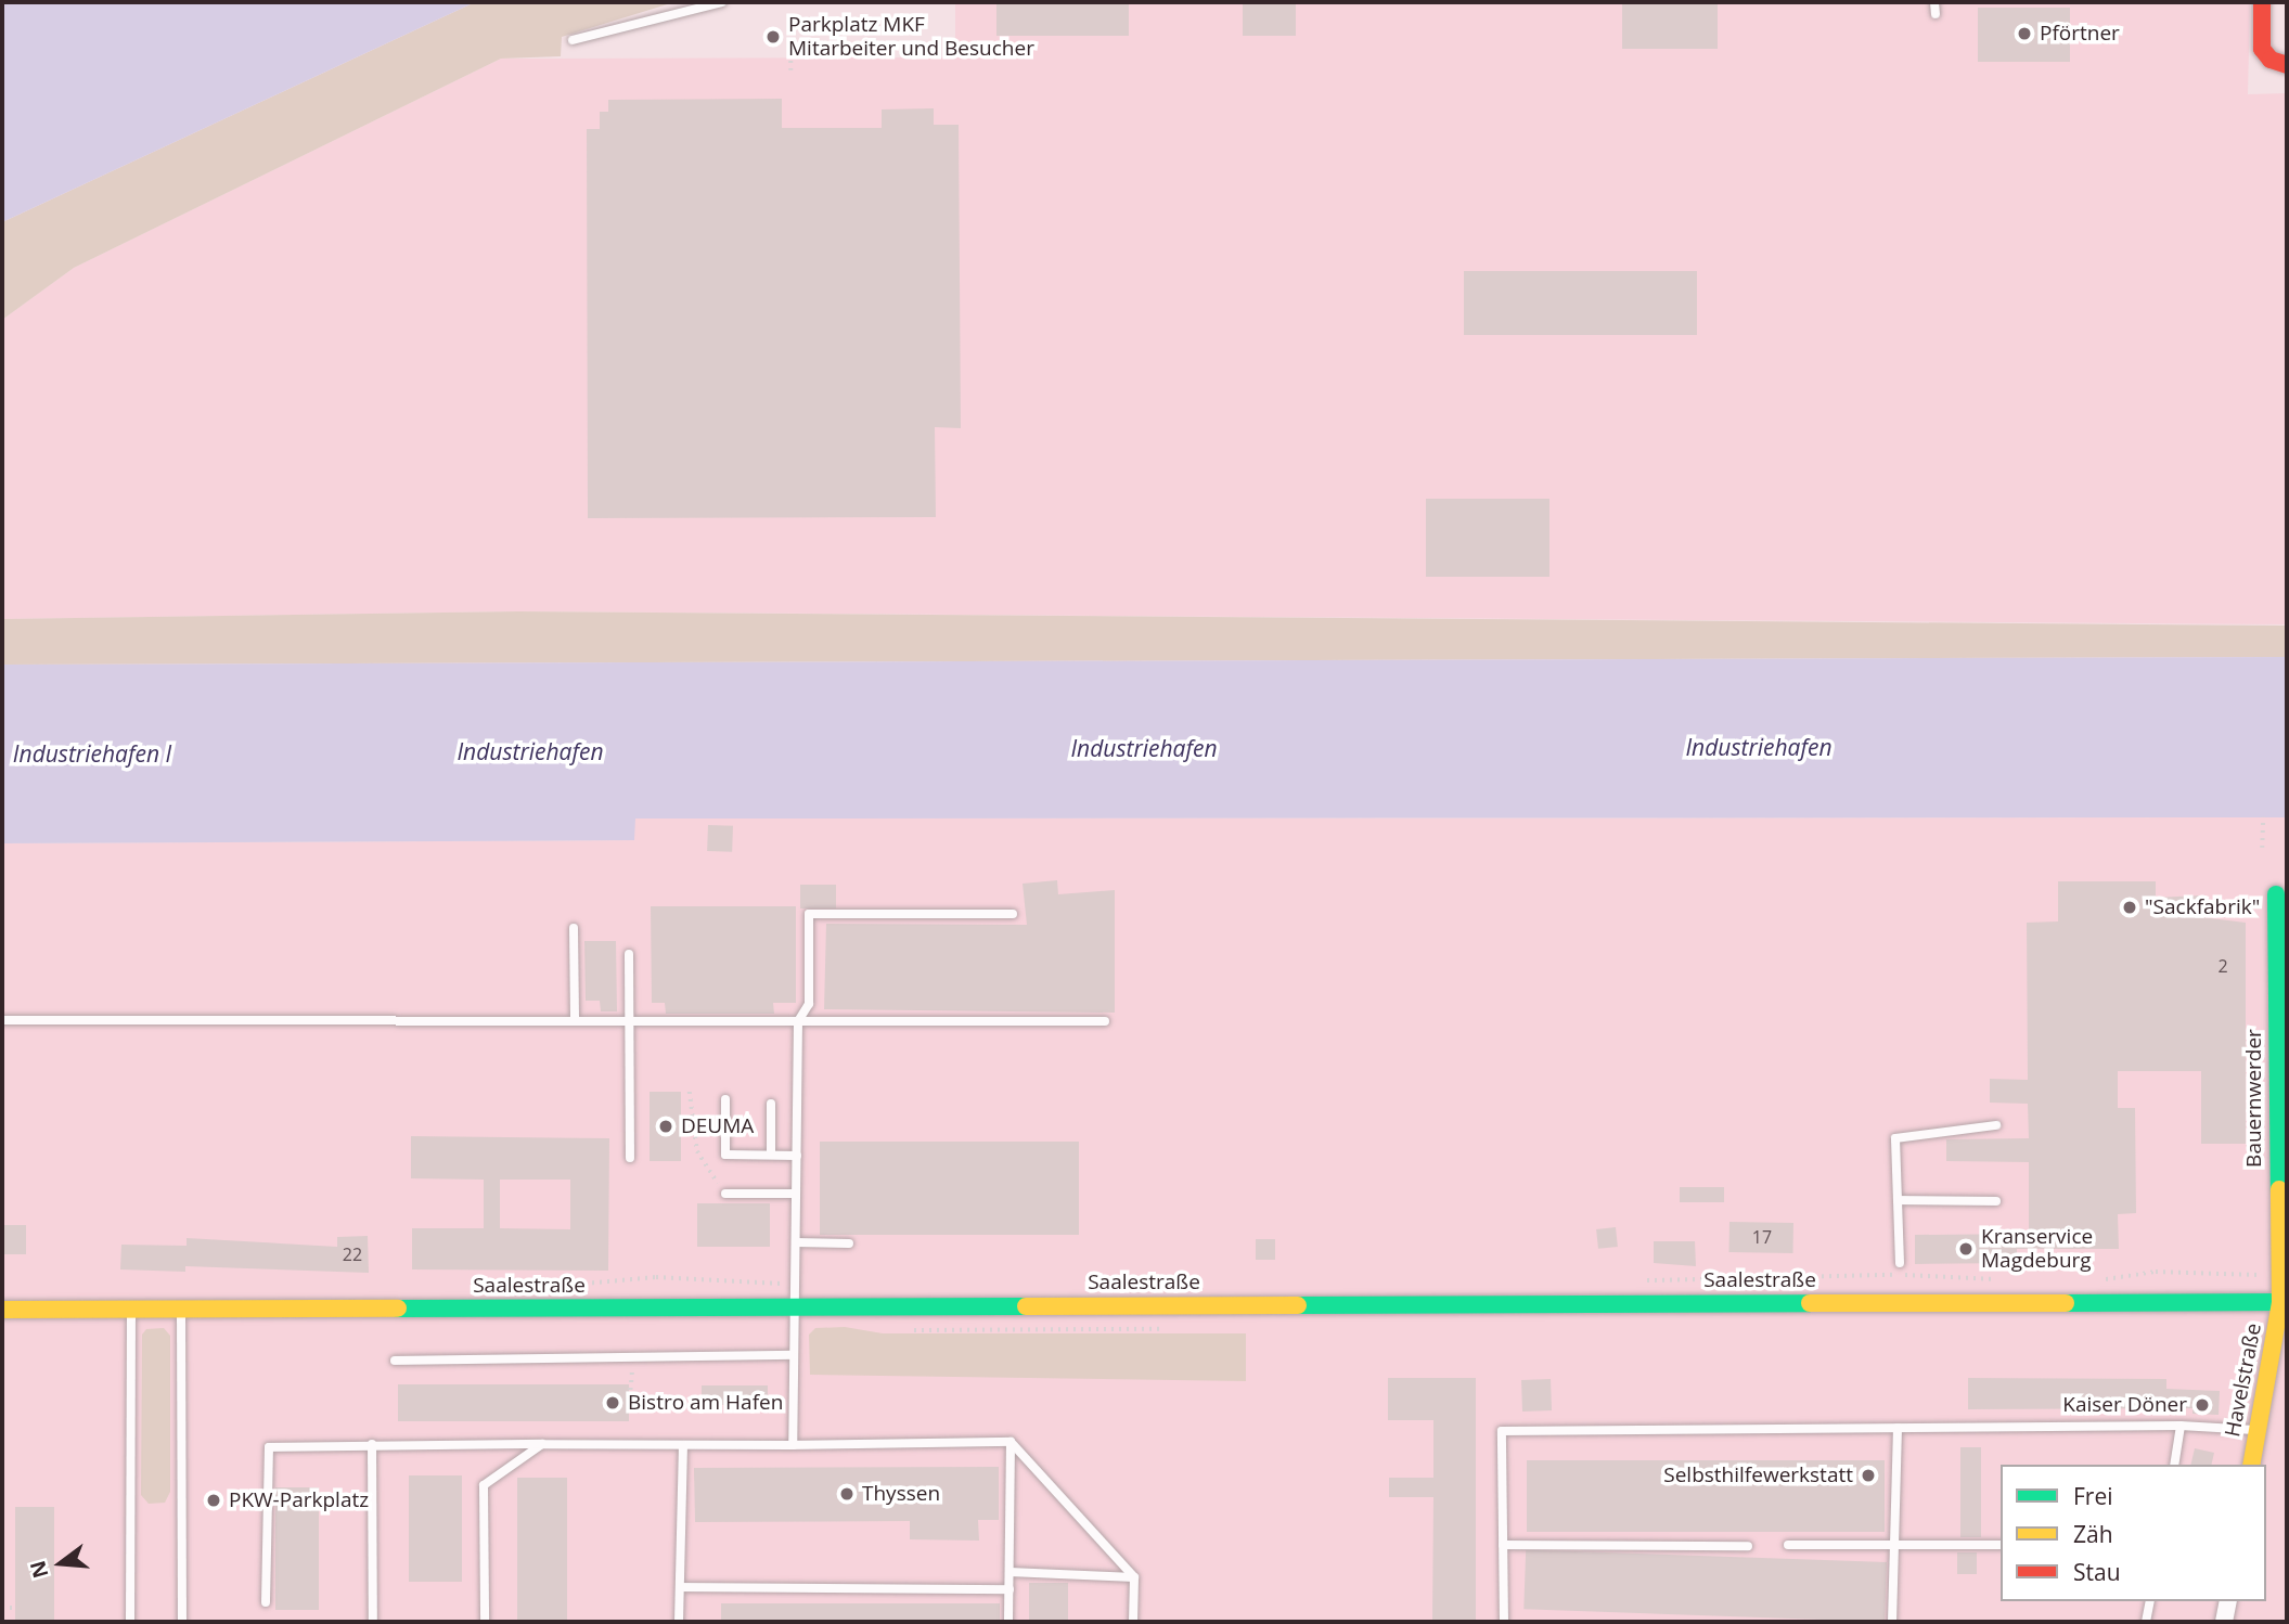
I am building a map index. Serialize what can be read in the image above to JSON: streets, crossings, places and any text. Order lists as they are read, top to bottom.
{
  "streets": {
    "main road": ["Bauernwerder", "Saalestraße", "Havelstraße"]
  },
  "crossings": [
    ["Bauernwerder", "Saalestraße"],
    ["Bauernwerder", "Havelstraße"],
    ["Saalestraße", "Havelstraße"]
  ],
  "water": ["Industriehafen", "Industriehafen I"],
  "places": [
    "Pförtner",
    "Parkplatz MKF Mitarbeiter und Besucher",
    "\"Sackfabrik\"",
    "DEUMA",
    "Kranservice Magdeburg",
    "Bistro am Hafen",
    "Kaiser Döner",
    "Selbsthilfewerkstatt",
    "Thyssen",
    "PKW-Parkplatz"
  ],
  "house_numbers": ["2", "17", "22"],
  "legend": ["Frei", "Zäh", "Stau"],
  "north": "left"
}
